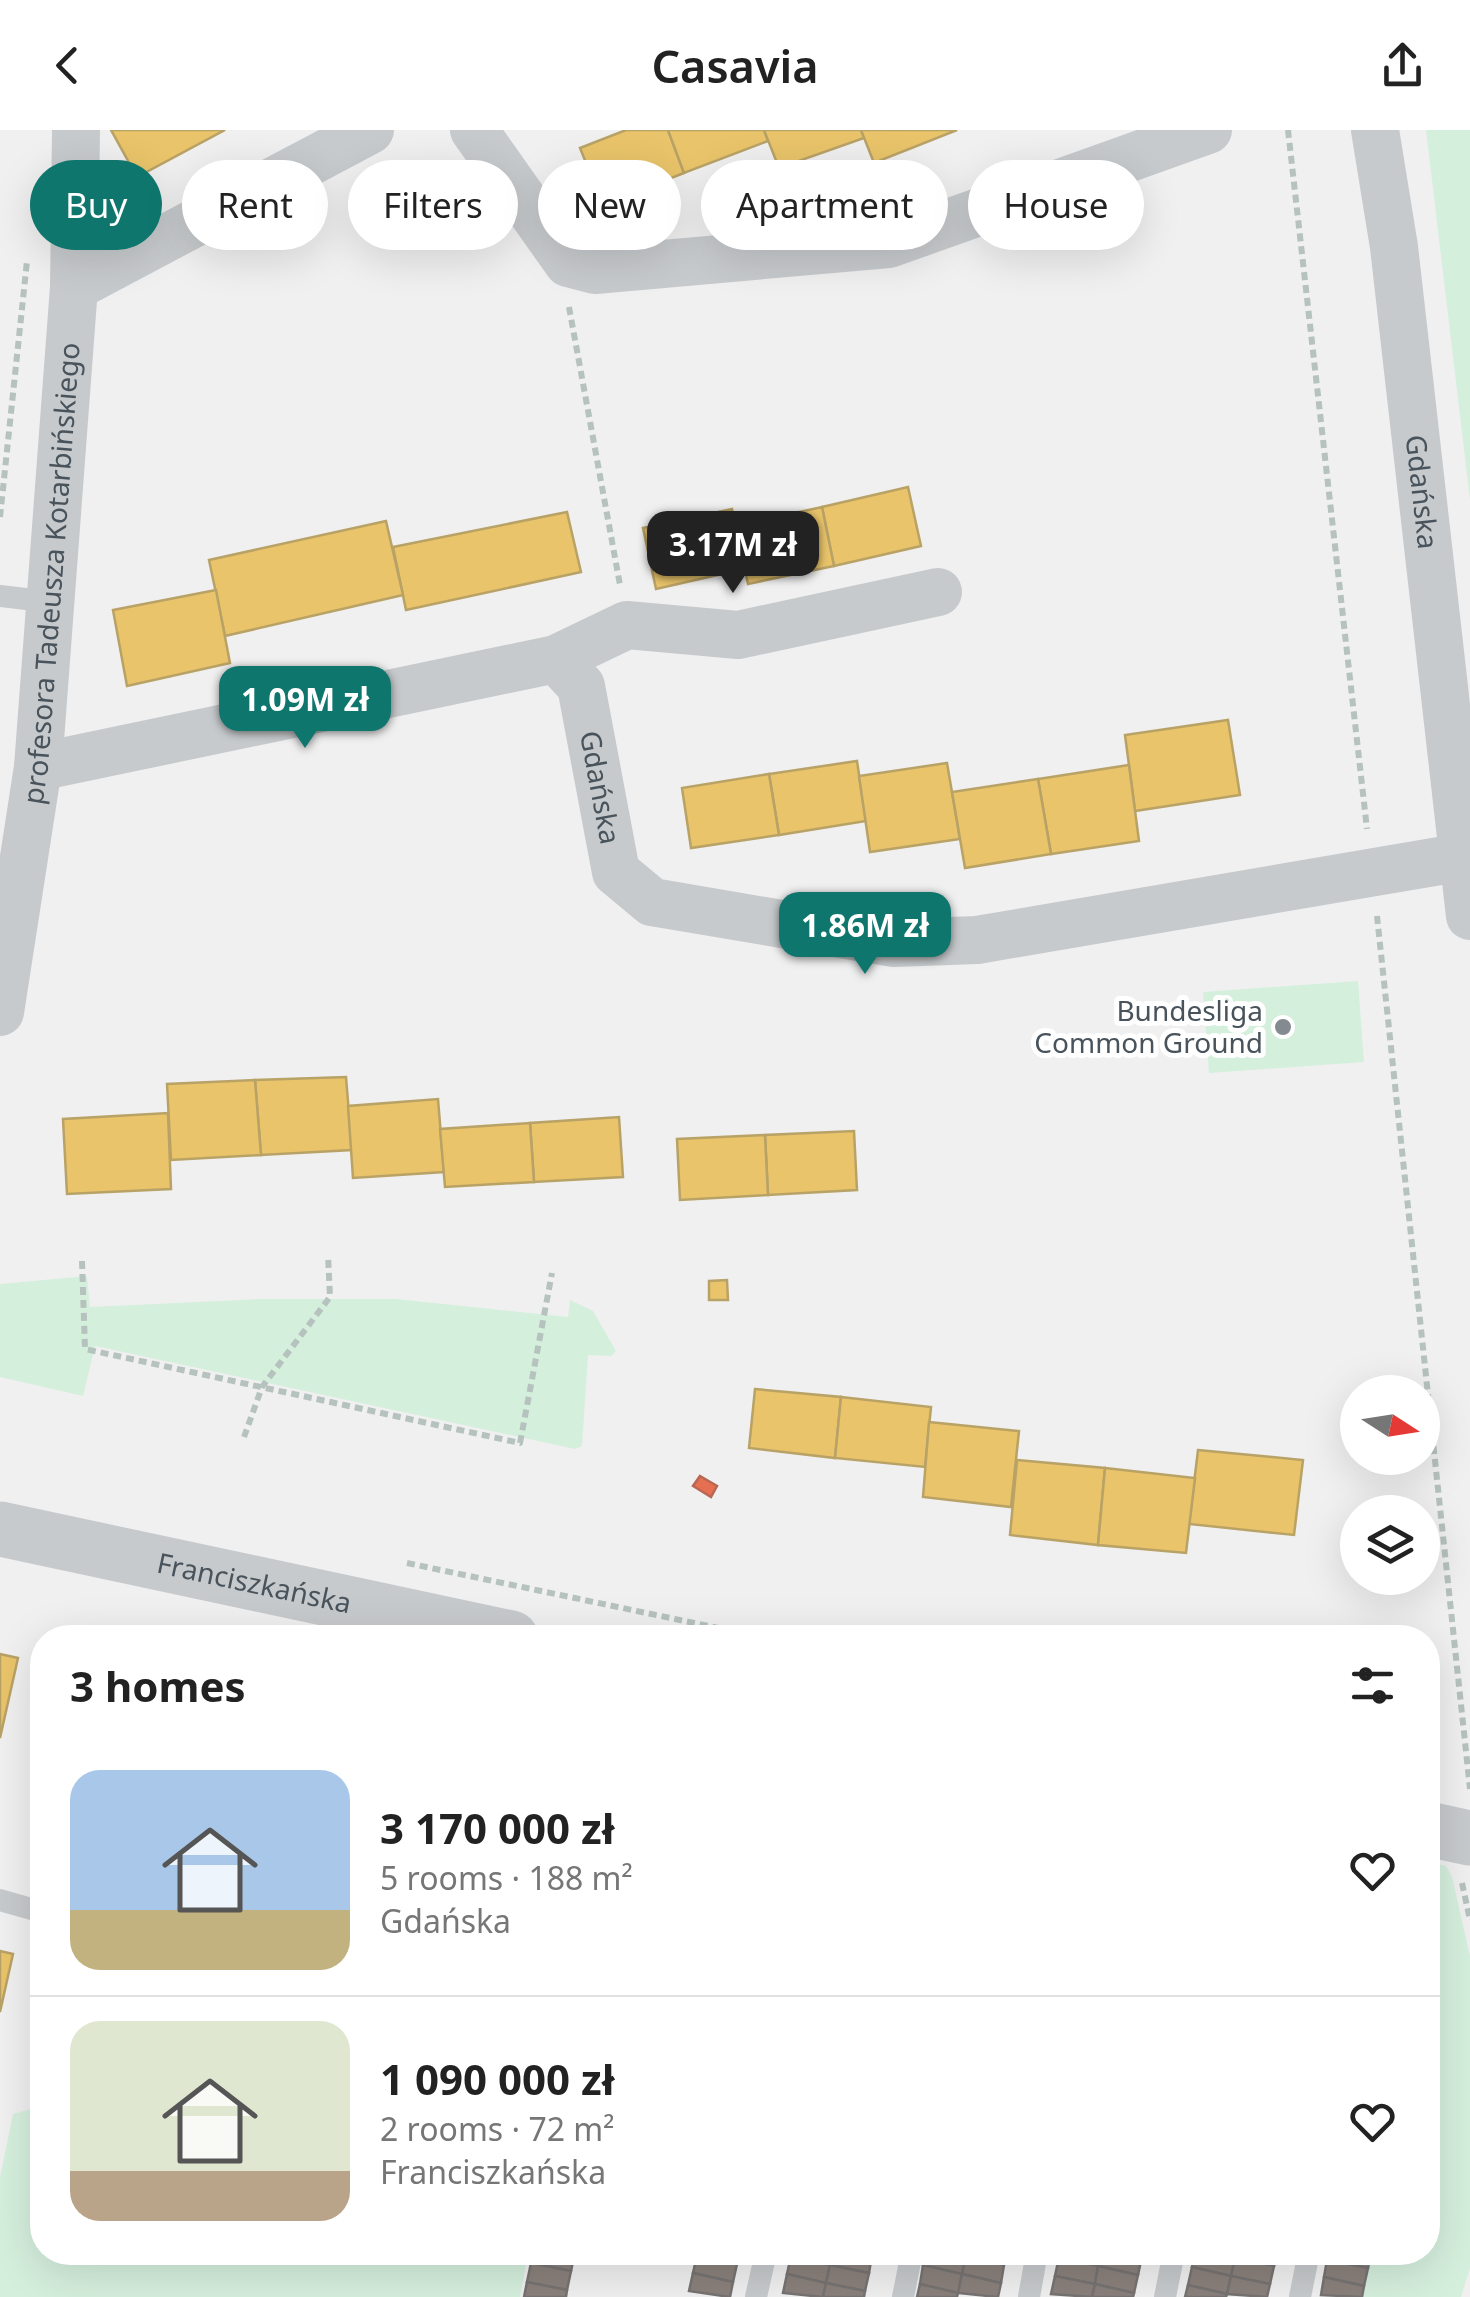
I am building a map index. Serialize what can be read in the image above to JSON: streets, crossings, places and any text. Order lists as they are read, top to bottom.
{
  "streets": {
    "street": ["Gdańska", "profesora Tadeusza Kotarbińskiego", "Franciszkańska"]
  },
  "places": ["Bundesliga Common Ground"],
  "north": "right",
  "page": {
    "header": "Casavia",
    "chip": [
      "Buy",
      "Rent",
      "Filters",
      "New",
      "Apartment",
      "House"
    ],
    "price": ["3.17M zł", "1.09M zł", "1.86M zł"],
    "heading": "3 homes",
    "list": [
      {
        "name": "3 170 000 zł",
        "note": "5 rooms · 188 m² · Gdańska"
      },
      {
        "name": "1 090 000 zł",
        "note": "2 rooms · 72 m² · Franciszkańska"
      }
    ]
  }
}
